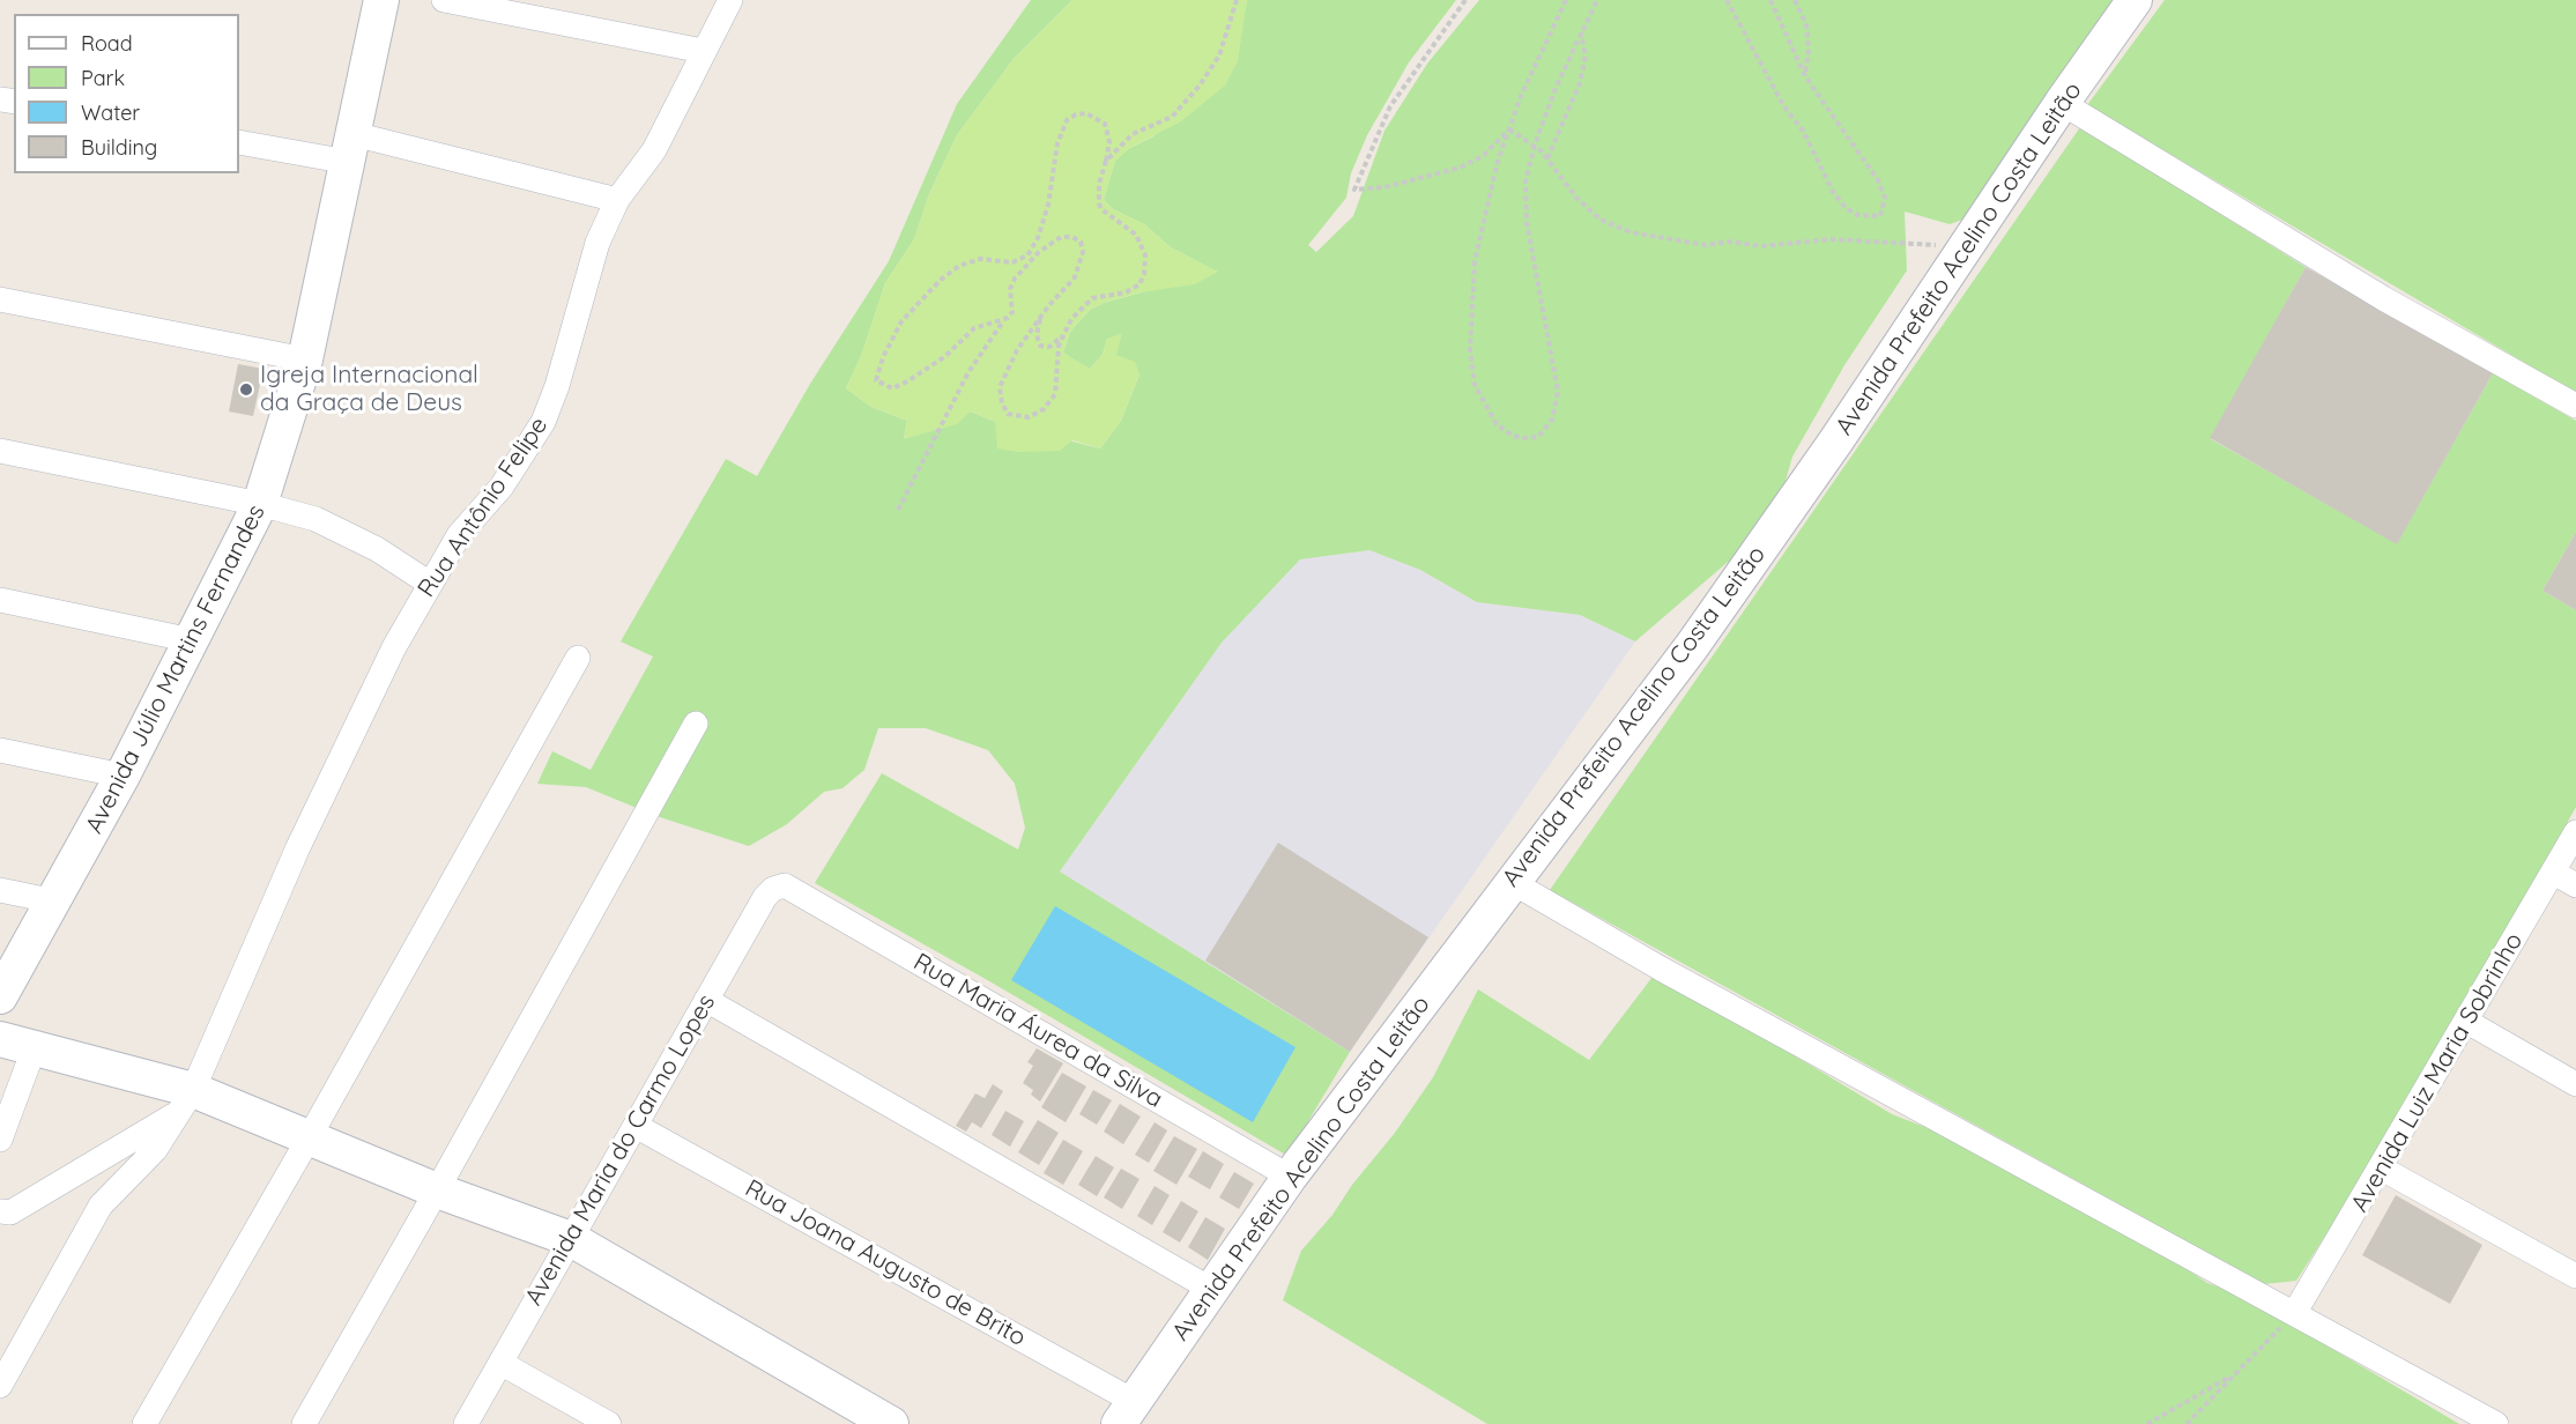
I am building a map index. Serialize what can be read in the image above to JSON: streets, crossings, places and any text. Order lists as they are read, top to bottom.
{
  "streets": {
    "street": [
      "Avenida Prefeito Acelino Costa Leitão",
      "Rua Antônio Felipe",
      "Avenida Júlio Martins Fernandes",
      "Rua Maria Áurea da Silva",
      "Avenida Luiz Maria Sobrinho",
      "Avenida Maria do Carmo Lopes",
      "Rua Joana Augusto de Brito"
    ]
  },
  "crossings": [
    ["Avenida Prefeito Acelino Costa Leitão", "Rua Maria Áurea da Silva"],
    ["Avenida Prefeito Acelino Costa Leitão", "Rua Joana Augusto de Brito"],
    ["Rua Maria Áurea da Silva", "Avenida Maria do Carmo Lopes"],
    ["Avenida Maria do Carmo Lopes", "Rua Joana Augusto de Brito"]
  ],
  "places": ["Igreja Internacional da Graça de Deus"],
  "legend": [
    "Road",
    "Park",
    "Water",
    "Building"
  ]
}
